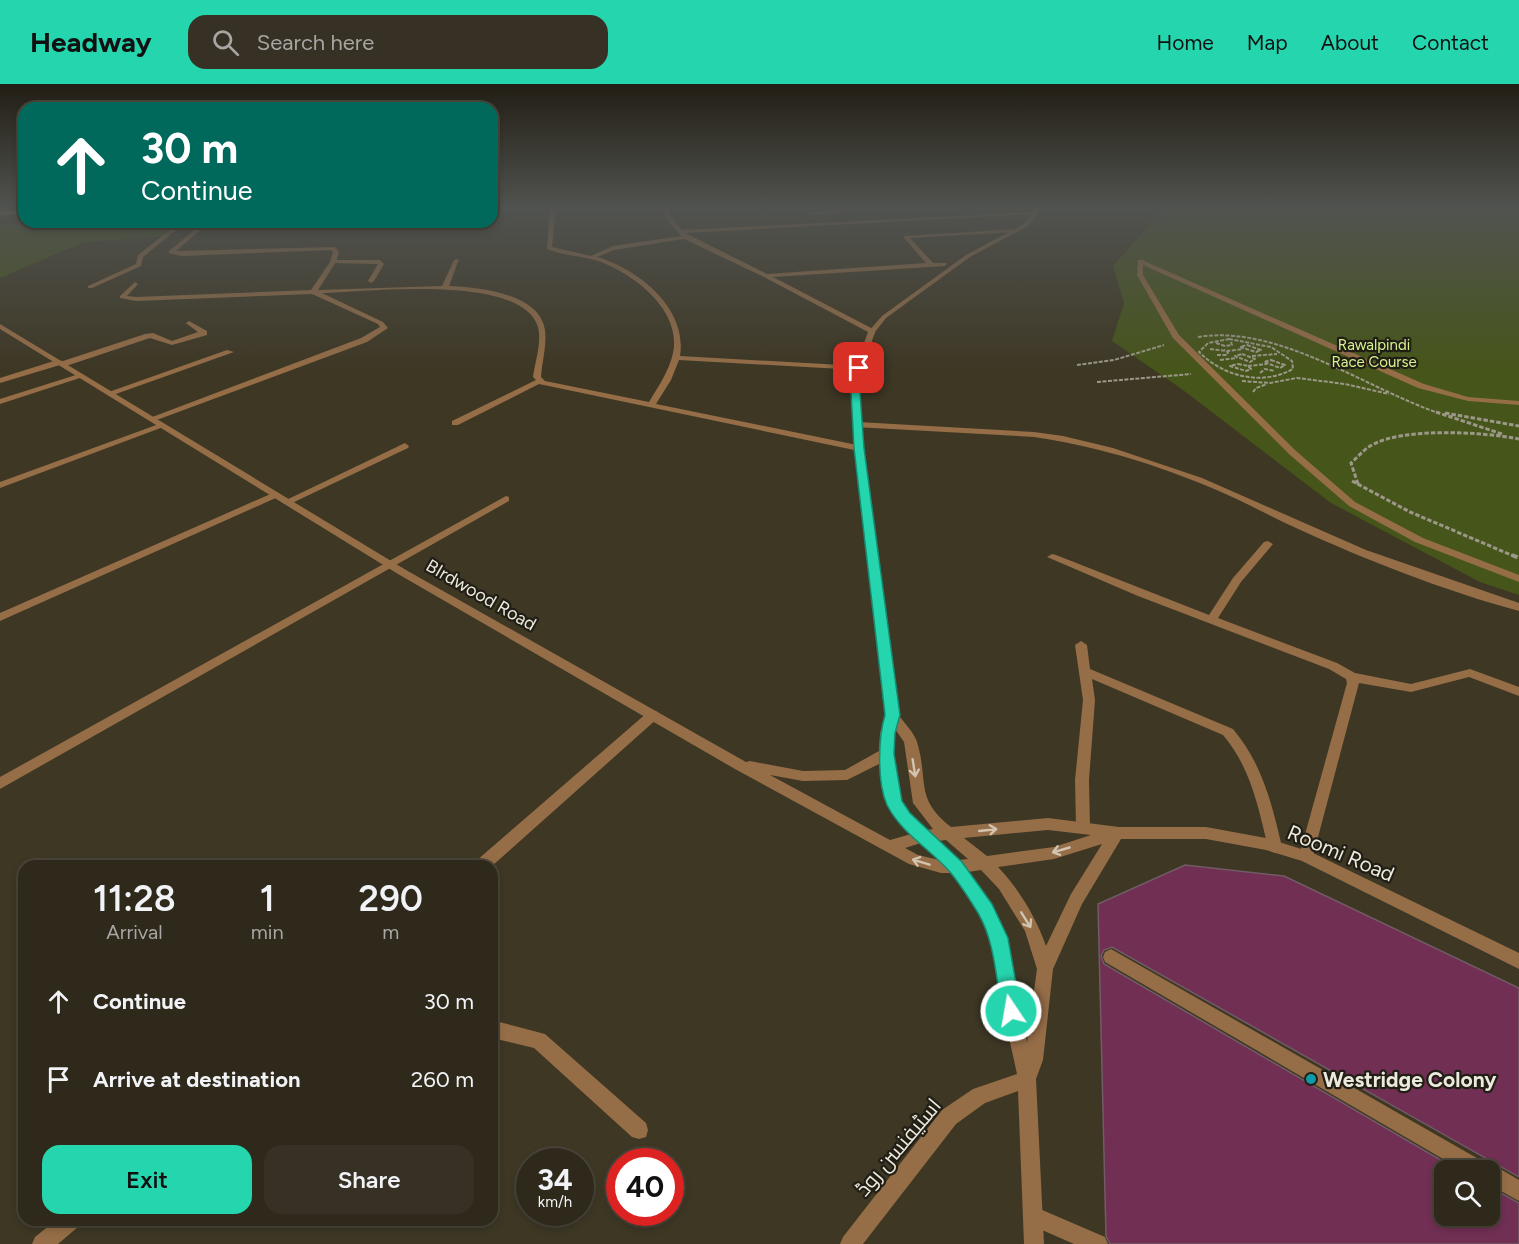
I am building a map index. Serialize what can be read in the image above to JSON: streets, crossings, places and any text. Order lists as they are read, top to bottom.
{
  "streets": {
    "street": ["BIrdwood Road", "Roomi Road", "اسٹیفنسن روڈ"]
  },
  "crossings": [
    ["BIrdwood Road", "Roomi Road"]
  ],
  "parks": ["Rawalpindi Race Course"],
  "places": ["Westridge Colony"],
  "page": {
    "header": "Headway",
    "search": "Search here",
    "nav": [
      "Home",
      "Map",
      "About",
      "Contact"
    ],
    "turn": ["30 m", "Continue"],
    "eta": [
      "11:28",
      "Arrival",
      "1",
      "min",
      "290",
      "m"
    ],
    "list": [
      {
        "name": "Continue",
        "value": "30 m"
      },
      {
        "name": "Arrive at destination",
        "value": "260 m"
      }
    ],
    "buttons": ["Exit", "Share"],
    "speed": "34 km/h",
    "limit": "40"
  }
}
